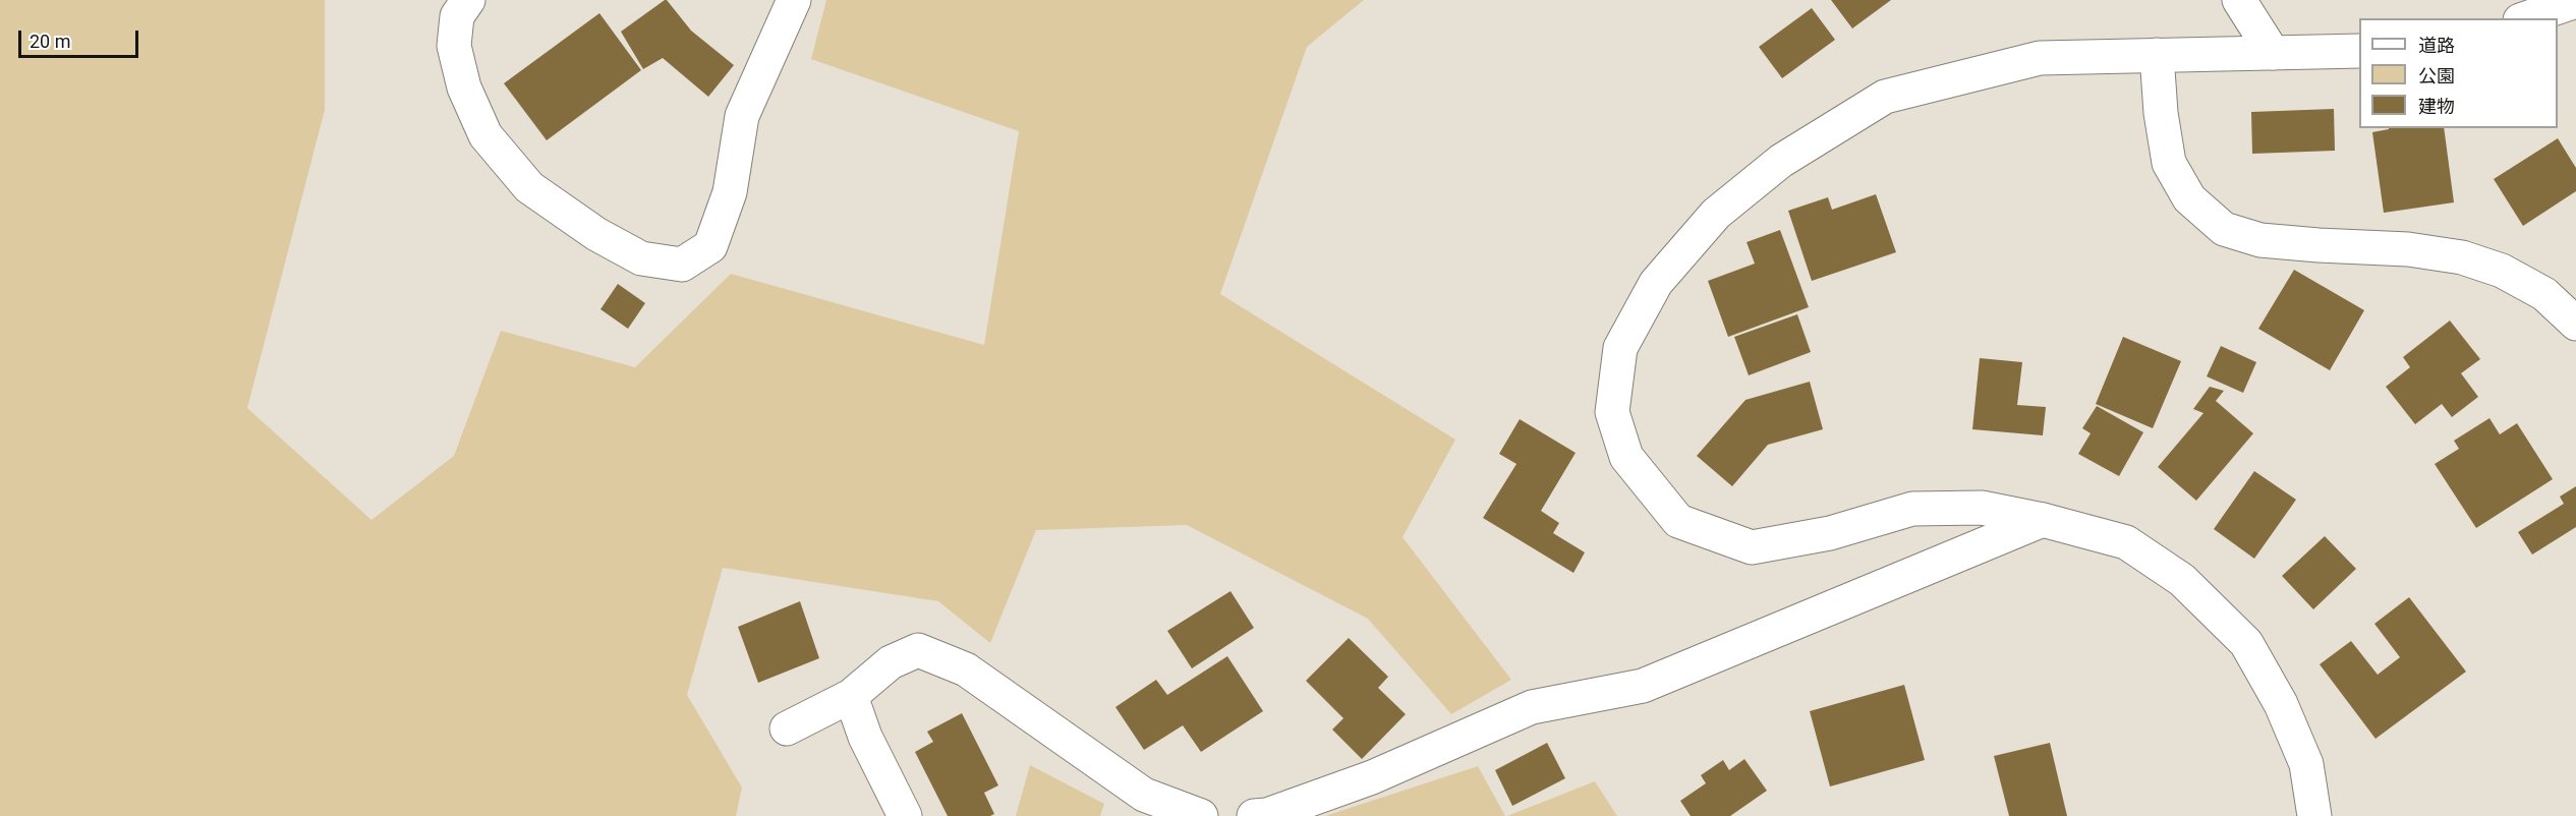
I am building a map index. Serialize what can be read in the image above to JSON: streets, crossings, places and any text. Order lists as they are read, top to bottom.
{
  "legend": ["道路", "公園", "建物"],
  "scale_bar": "20 m"
}
